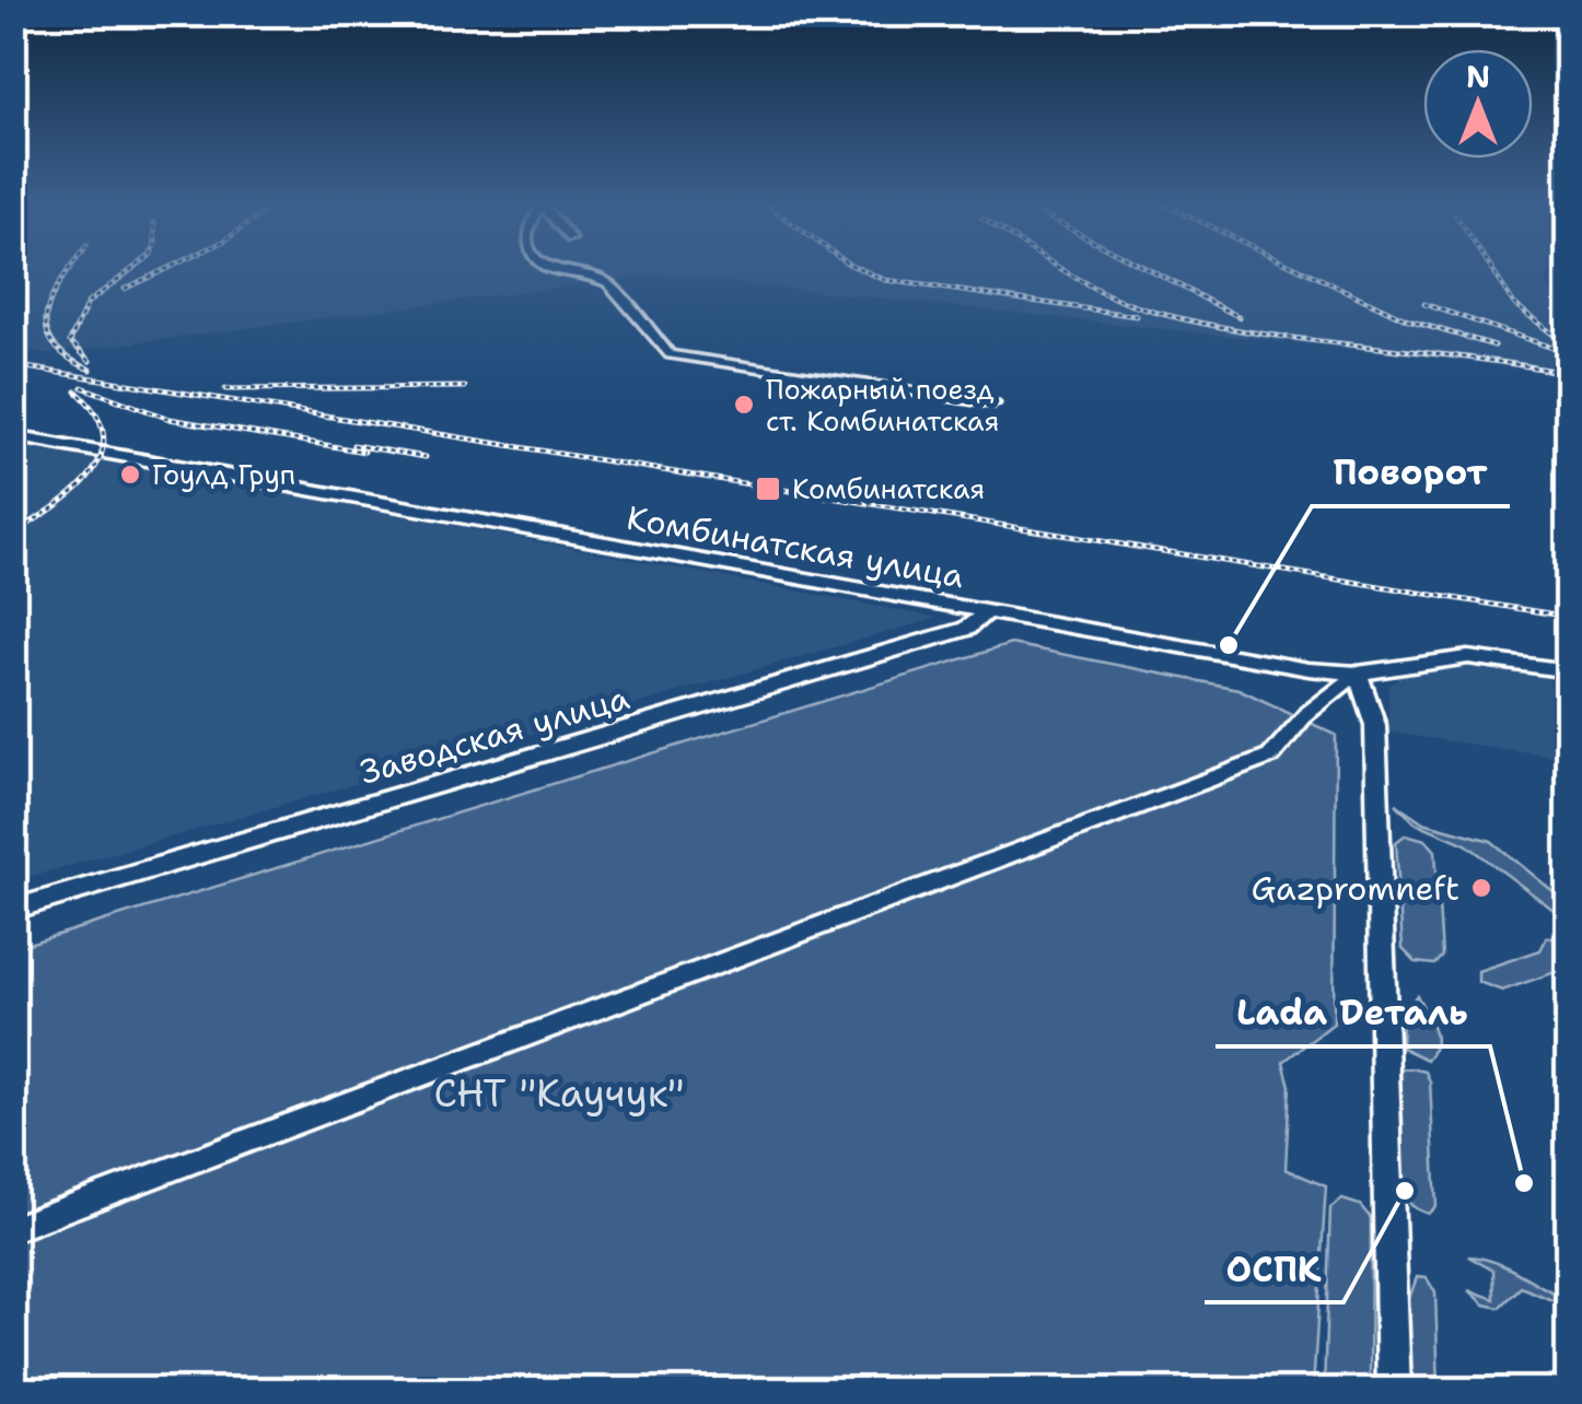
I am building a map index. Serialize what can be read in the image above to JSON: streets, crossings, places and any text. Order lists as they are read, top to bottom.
{
  "streets": {
    "main road": ["Комбинатская улица", "Заводская улица"]
  },
  "crossings": [
    ["Комбинатская улица", "Заводская улица"]
  ],
  "parks": ["СНТ \"Каучук\""],
  "places": {
    "other": [
      "Пожарный поезд ст. Комбинатская",
      "Гоулд Груп",
      "Поворот",
      "Gazpromneft",
      "Lada Dеталь",
      "ОСПК"
    ],
    "transit": ["Комбинатская"]
  },
  "north": "top"
}
